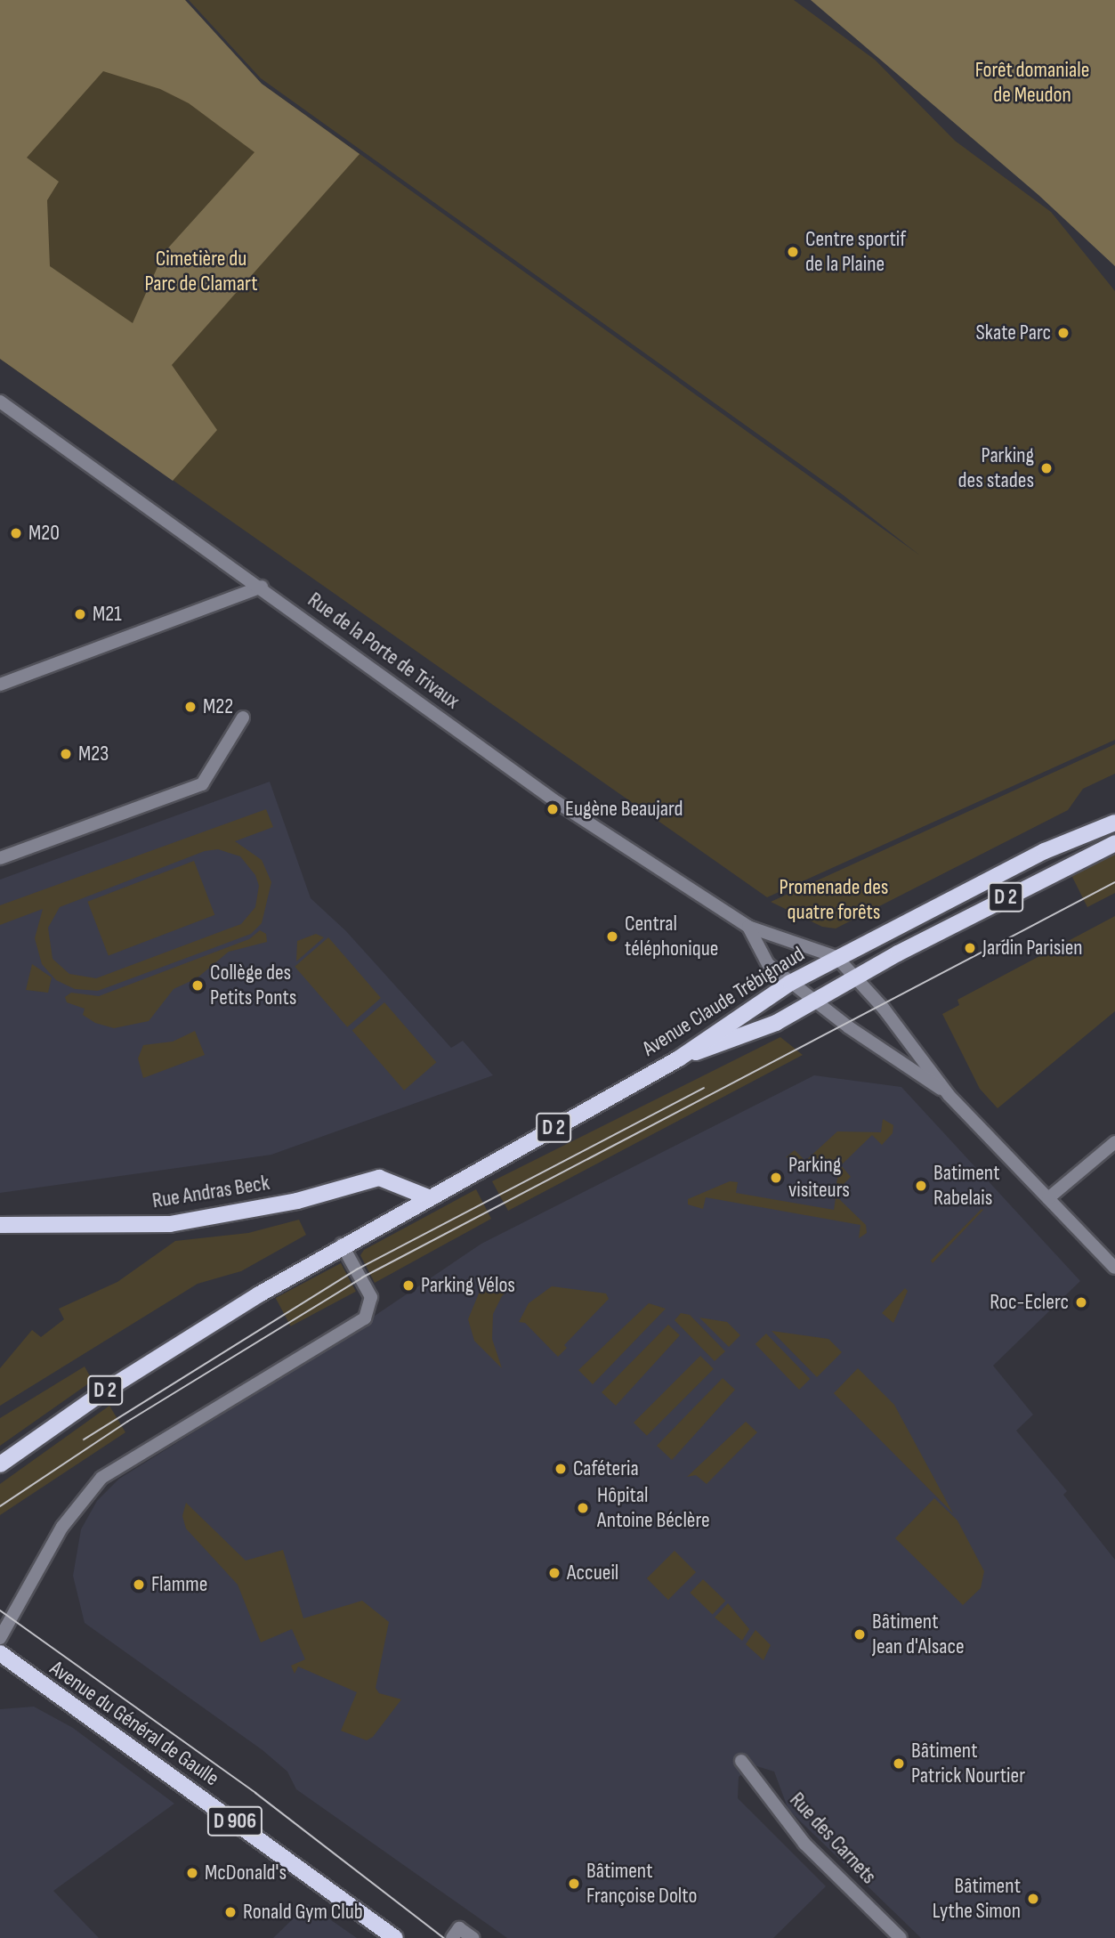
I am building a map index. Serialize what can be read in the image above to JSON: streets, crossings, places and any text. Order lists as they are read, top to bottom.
{
  "streets": {
    "main road": [
      "D 2",
      "Avenue Claude Trébignaud",
      "Rue Andras Beck",
      "Avenue du Général de Gaulle",
      "D 906"
    ],
    "street": ["Rue de la Porte de Trivaux", "Rue des Carnets"]
  },
  "crossings": [
    ["Rue de la Porte de Trivaux", "D 2"],
    ["Rue de la Porte de Trivaux", "Avenue Claude Trébignaud"],
    ["D 2", "Avenue Claude Trébignaud"],
    ["D 2", "Rue Andras Beck"],
    ["Avenue Claude Trébignaud", "Rue Andras Beck"]
  ],
  "parks": ["Forêt domaniale de Meudon", "Cimetière du Parc de Clamart", "Promenade des quatre forêts"],
  "places": [
    "Centre sportif de la Plaine",
    "Skate Parc",
    "Parking des stades",
    "M20",
    "M21",
    "M22",
    "M23",
    "Eugène Beaujard",
    "Central téléphonique",
    "Jardin Parisien",
    "Collège des Petits Ponts",
    "Parking visiteurs",
    "Batiment Rabelais",
    "Parking Vélos",
    "Roc-Eclerc",
    "Caféteria",
    "Hôpital Antoine Béclère",
    "Accueil",
    "Flamme",
    "Bâtiment Jean d'Alsace",
    "Bâtiment Patrick Nourtier",
    "McDonald's",
    "Bâtiment Françoise Dolto",
    "Bâtiment Lythe Simon",
    "Ronald Gym Club"
  ]
}
